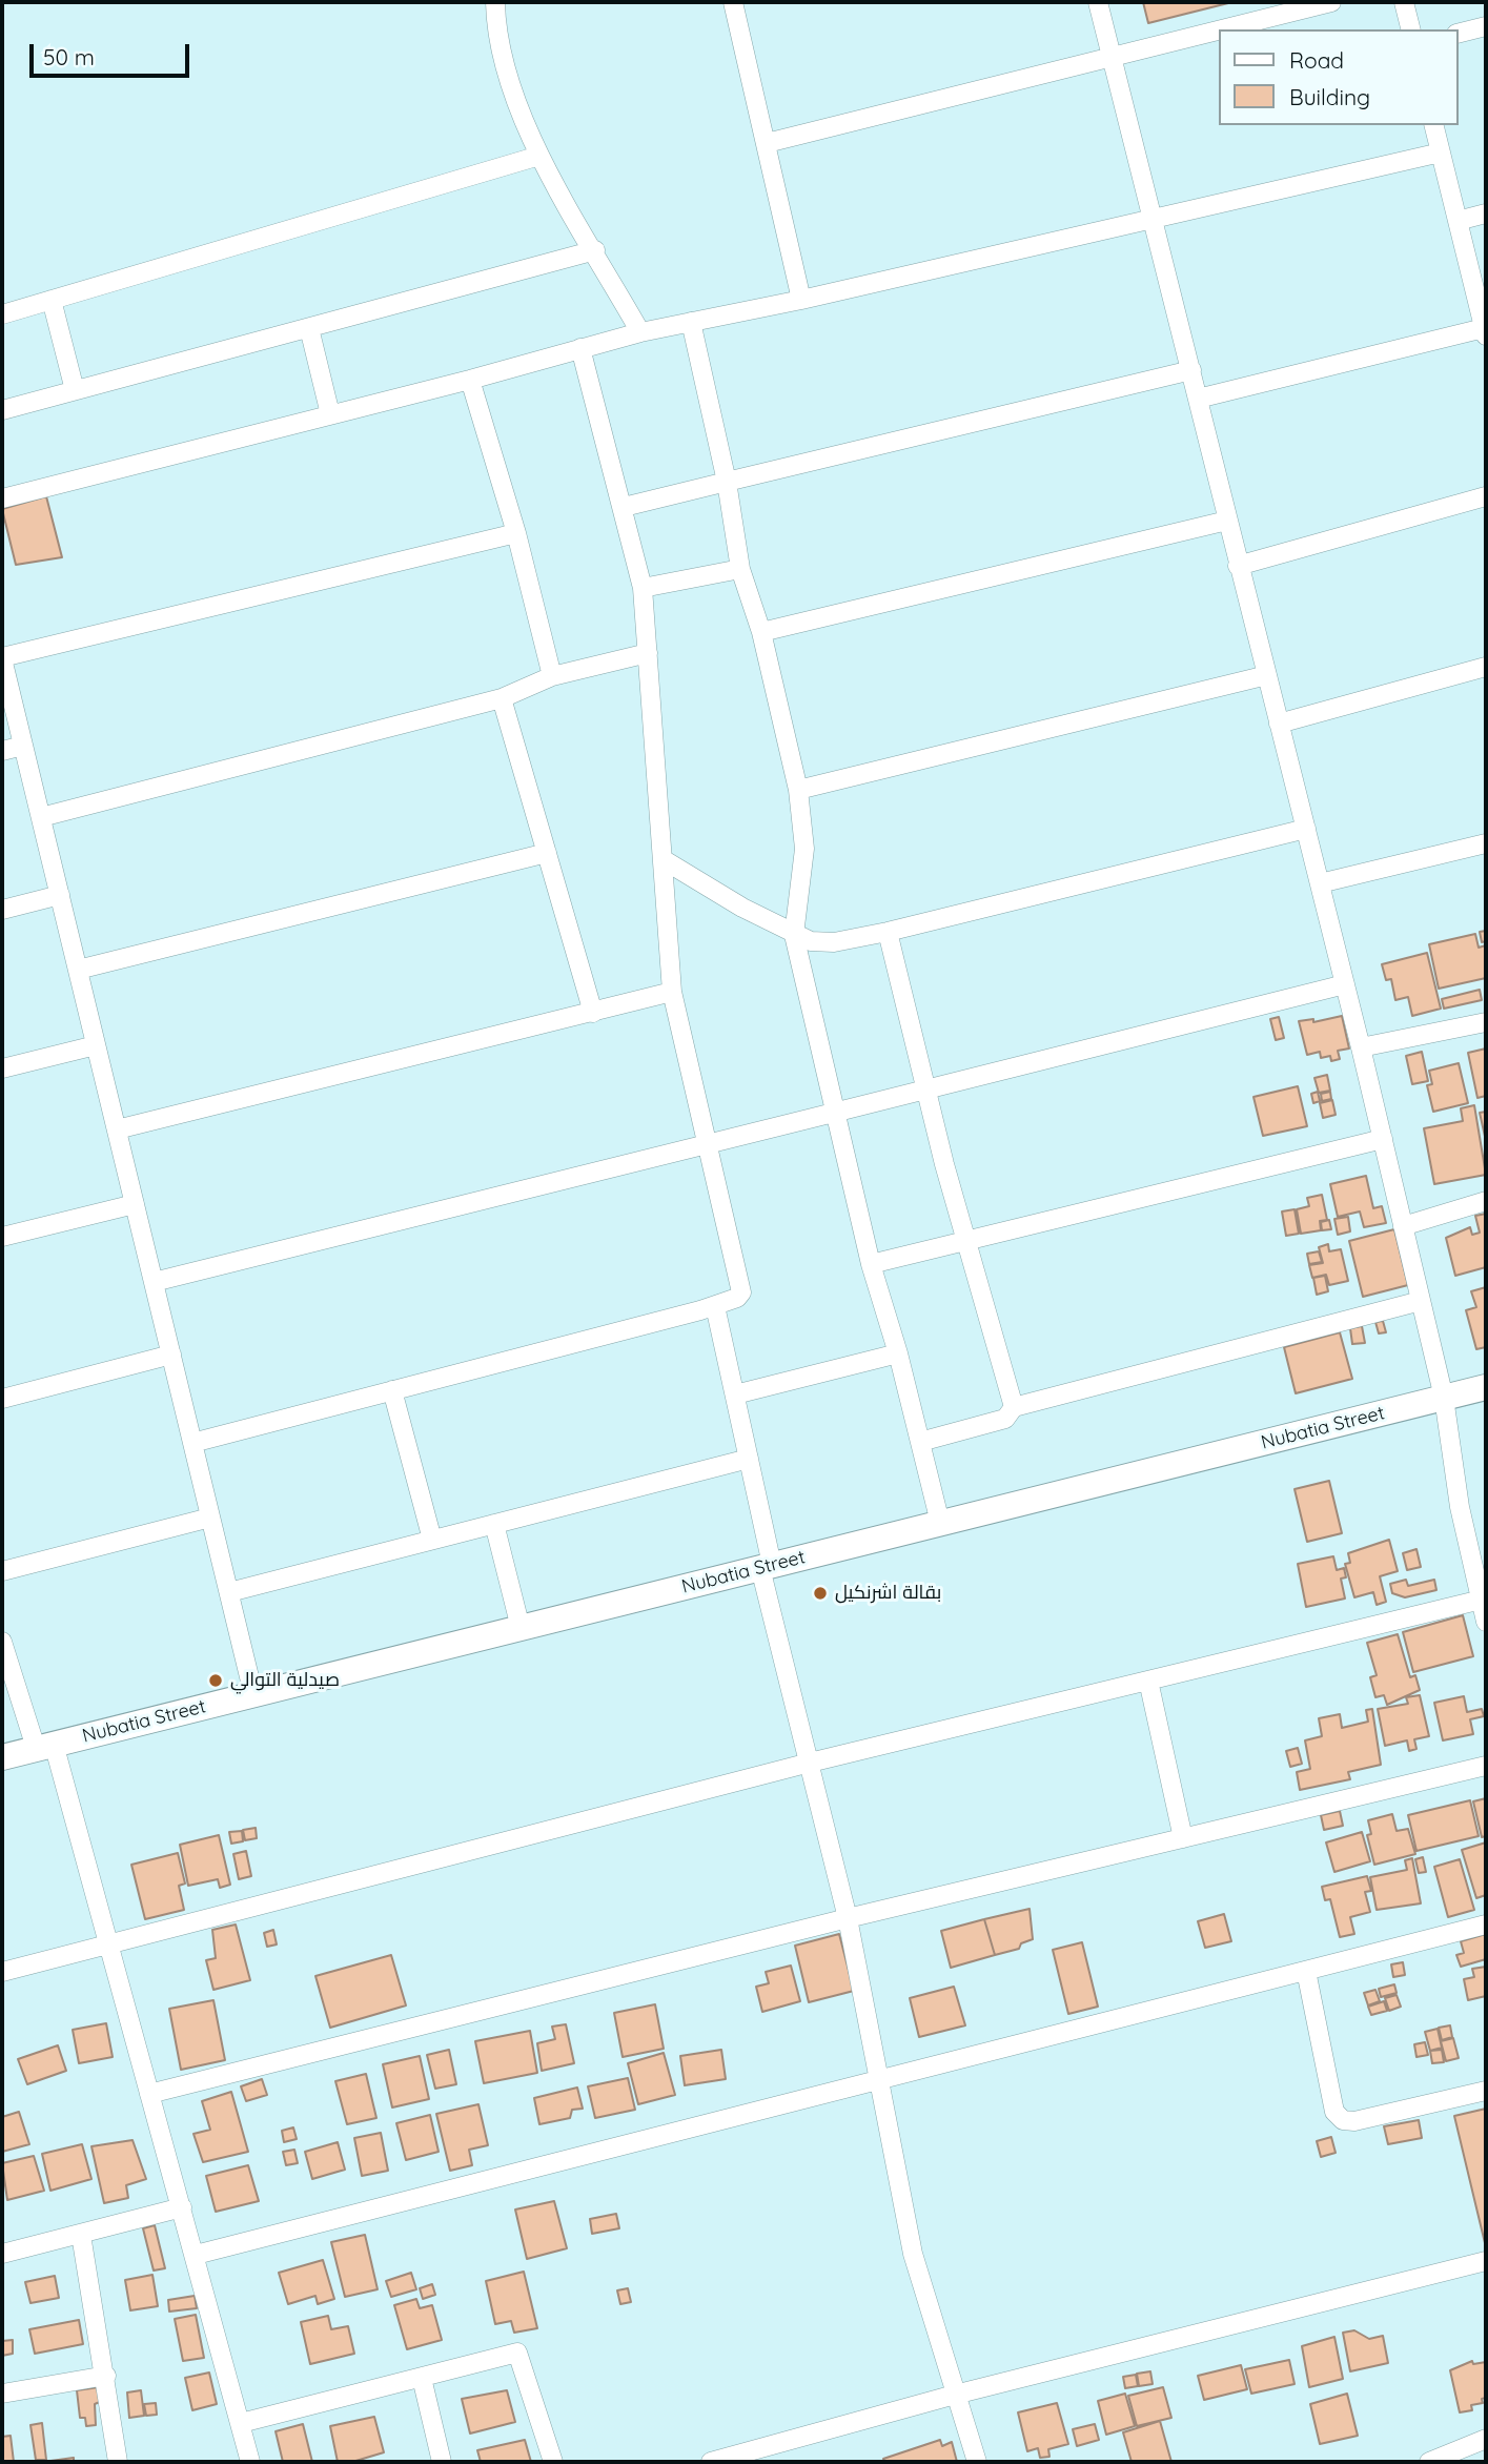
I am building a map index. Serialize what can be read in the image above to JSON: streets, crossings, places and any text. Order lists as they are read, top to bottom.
{
  "streets": {
    "street": ["Nubatia Street"]
  },
  "places": ["بقالة اشرنكيل", "صيدلية التوالي"],
  "legend": ["Road", "Building"],
  "scale_bar": "50 m"
}
